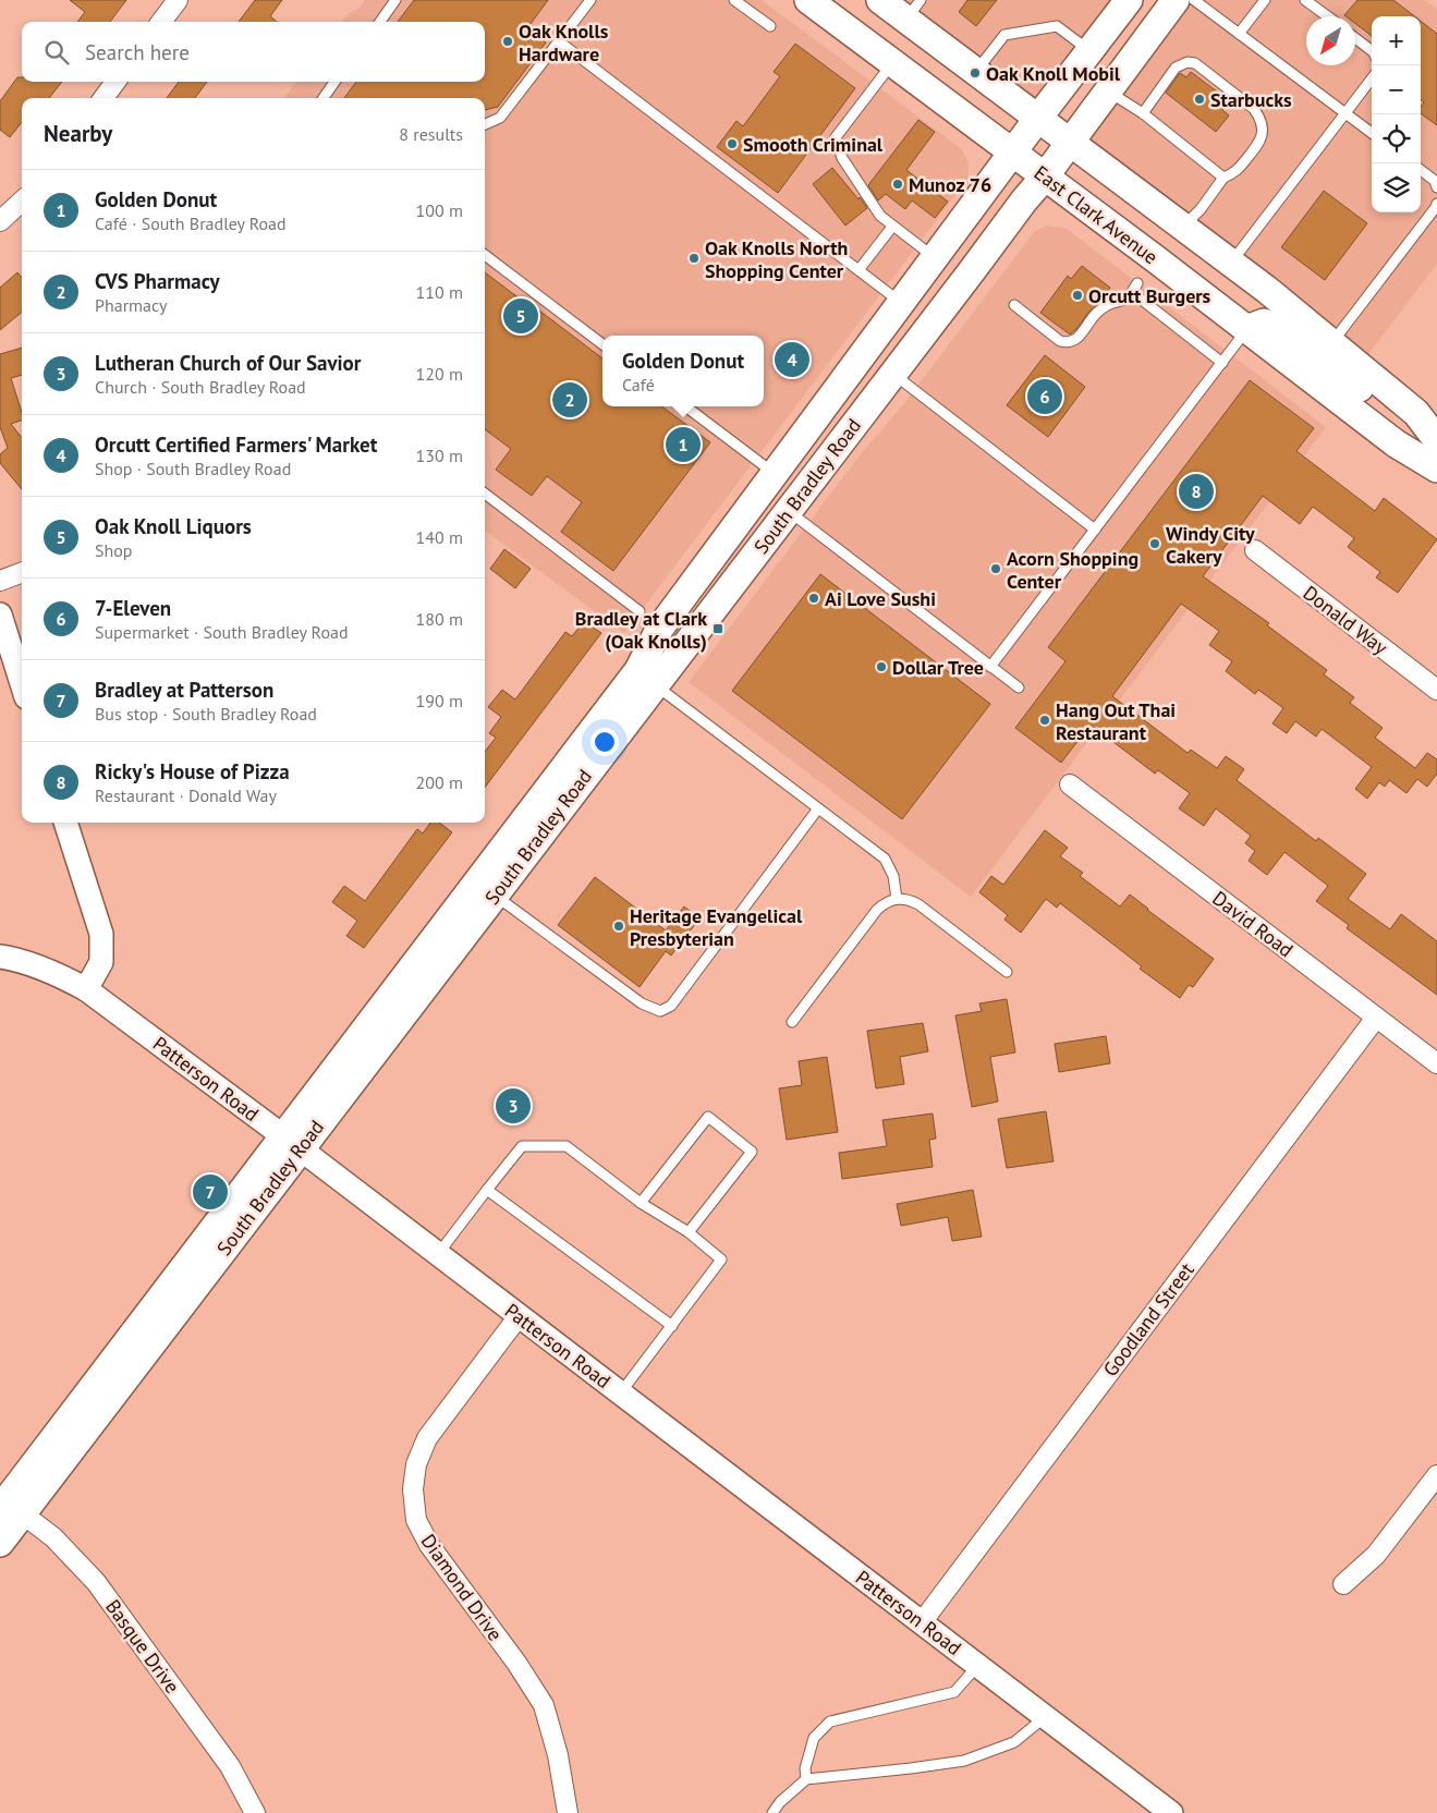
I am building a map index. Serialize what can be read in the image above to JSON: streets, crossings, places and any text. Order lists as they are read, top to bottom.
{
  "streets": {
    "main road": ["East Clark Avenue", "South Bradley Road"],
    "street": [
      "Donald Way",
      "David Road",
      "Patterson Road",
      "Goodland Street",
      "Diamond Drive",
      "Basque Drive"
    ]
  },
  "crossings": [
    ["East Clark Avenue", "South Bradley Road"],
    ["South Bradley Road", "Patterson Road"],
    ["South Bradley Road", "Basque Drive"],
    ["David Road", "Goodland Street"],
    ["Patterson Road", "Goodland Street"],
    ["Patterson Road", "Diamond Drive"]
  ],
  "places": {
    "other": [
      "Oak Knolls Hardware",
      "Oak Knoll Mobil",
      "Starbucks",
      "Smooth Criminal",
      "Munoz 76",
      "Oak Knolls North Shopping Center",
      "Orcutt Burgers",
      "Windy City Cakery",
      "Acorn Shopping Center",
      "Ai Love Sushi",
      "Dollar Tree",
      "Hang Out Thai Restaurant",
      "Heritage Evangelical Presbyterian"
    ],
    "transit": ["Bradley at Clark (Oak Knolls)"]
  },
  "north": "bottom left",
  "page": {
    "map_buttons": ["+", "−"],
    "search": "Search here",
    "heading": ["Nearby", "8 results"],
    "list": [
      {
        "mark": "1",
        "name": "Golden Donut",
        "note": "Café · South Bradley Road",
        "value": "100 m"
      },
      {
        "mark": "2",
        "name": "CVS Pharmacy",
        "note": "Pharmacy",
        "value": "110 m"
      },
      {
        "mark": "3",
        "name": "Lutheran Church of Our Savior",
        "note": "Church · South Bradley Road",
        "value": "120 m"
      },
      {
        "mark": "4",
        "name": "Orcutt Certified Farmers' Market",
        "note": "Shop · South Bradley Road",
        "value": "130 m"
      },
      {
        "mark": "5",
        "name": "Oak Knoll Liquors",
        "note": "Shop",
        "value": "140 m"
      },
      {
        "mark": "6",
        "name": "7-Eleven",
        "note": "Supermarket · South Bradley Road",
        "value": "180 m"
      },
      {
        "mark": "7",
        "name": "Bradley at Patterson",
        "note": "Bus stop · South Bradley Road",
        "value": "190 m"
      },
      {
        "mark": "8",
        "name": "Ricky's House of Pizza",
        "note": "Restaurant · Donald Way",
        "value": "200 m"
      }
    ],
    "pins": [
      "5",
      "4",
      "6",
      "2",
      "1",
      "8",
      "3",
      "7"
    ],
    "popup": ["Golden Donut", "Café"]
  }
}
